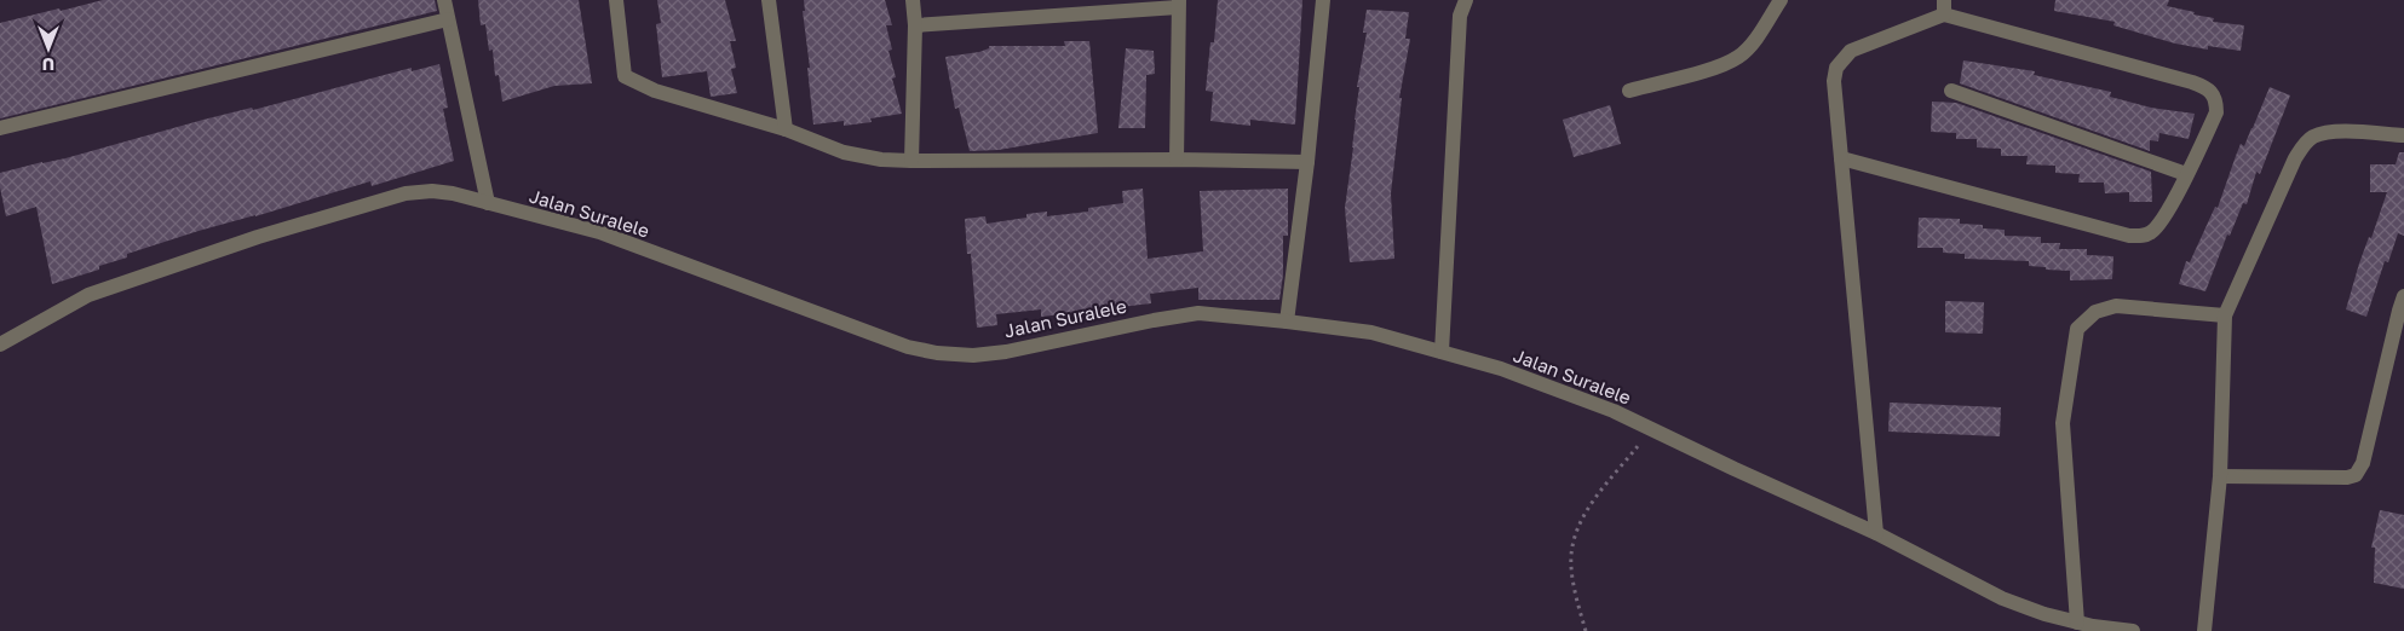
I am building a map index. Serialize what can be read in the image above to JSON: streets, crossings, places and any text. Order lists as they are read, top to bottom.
{
  "streets": {
    "street": ["Jalan Suralele"]
  },
  "north": "bottom"
}
